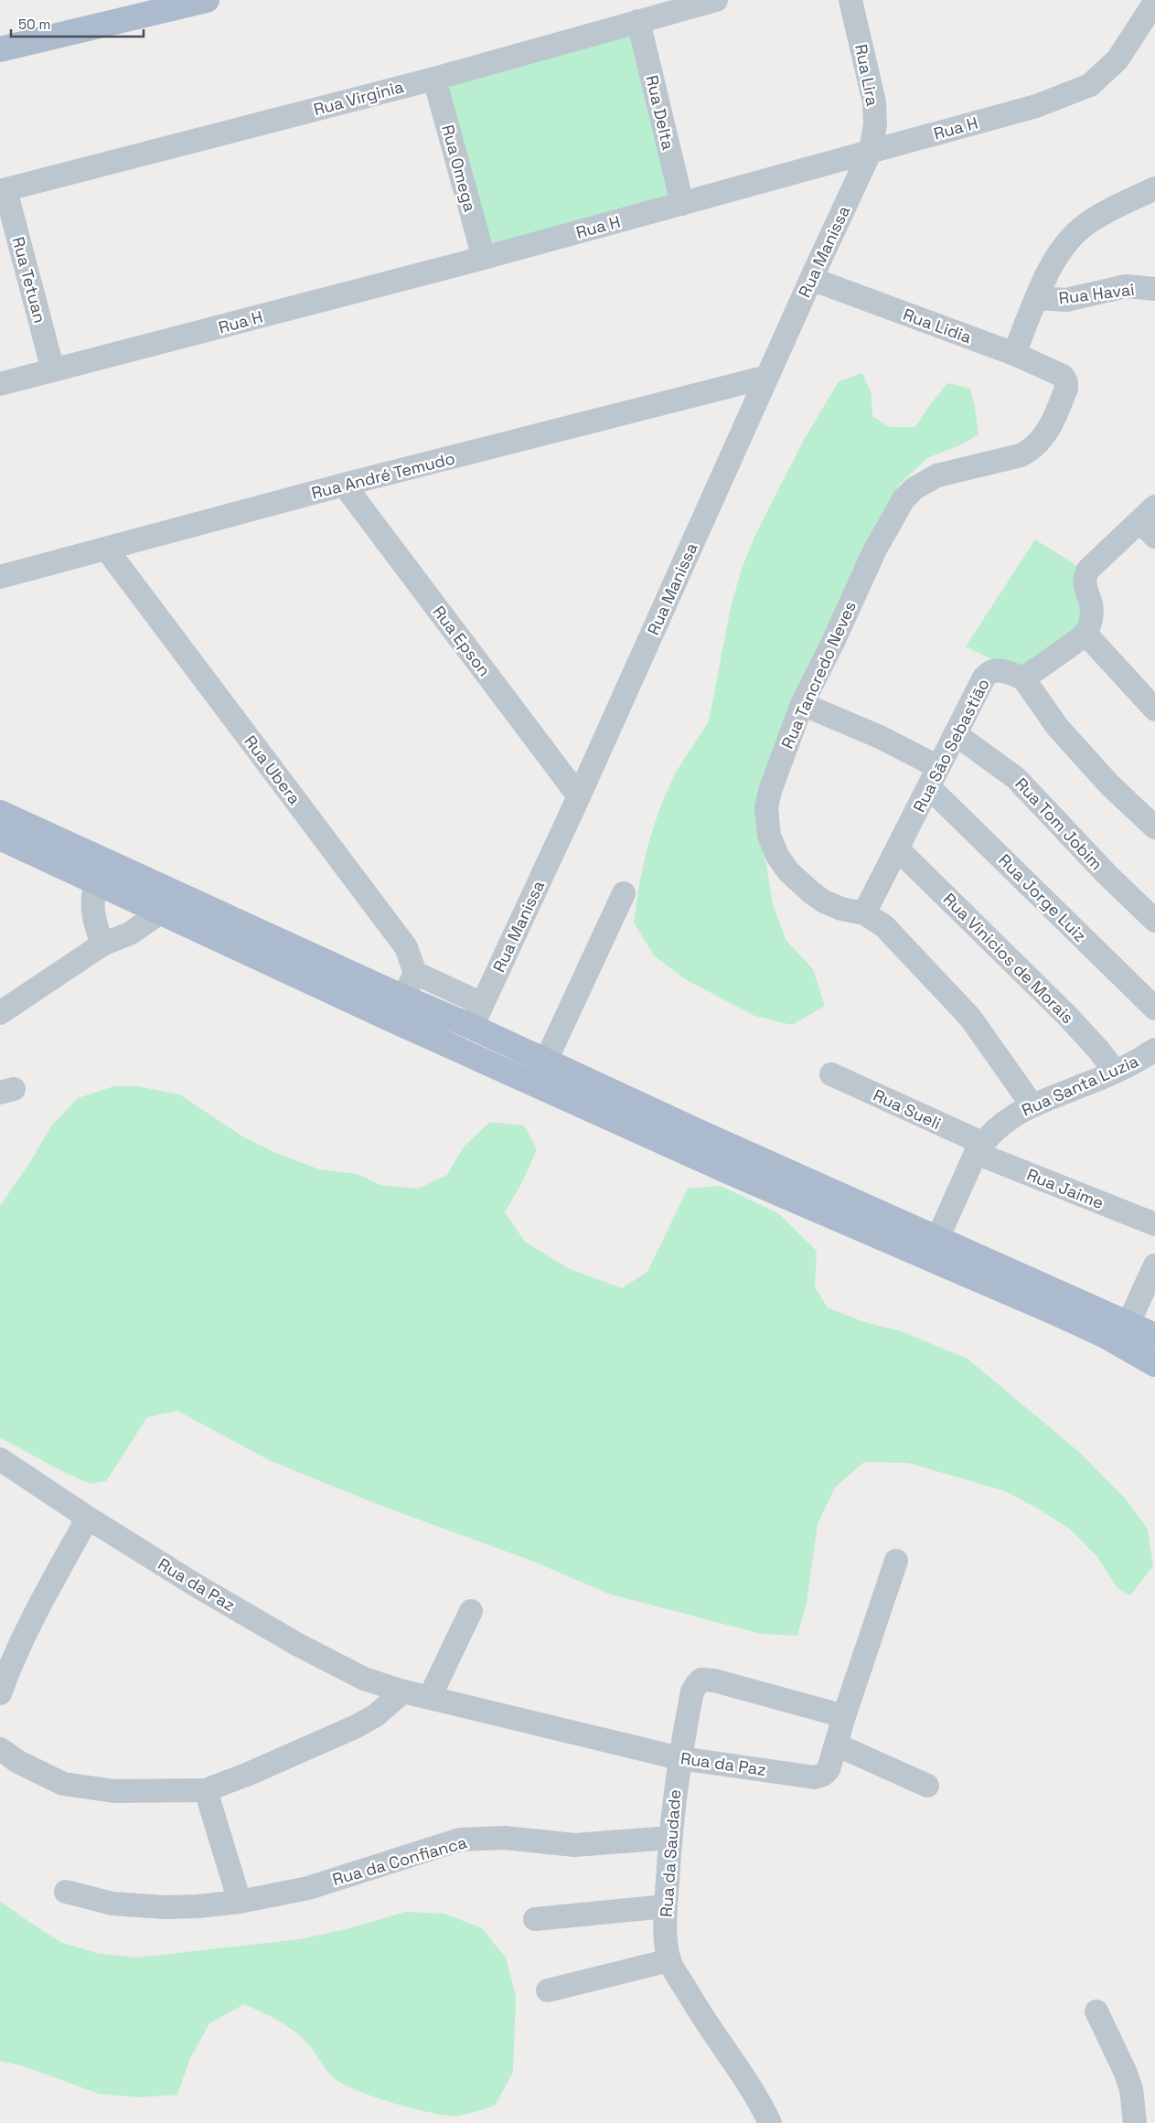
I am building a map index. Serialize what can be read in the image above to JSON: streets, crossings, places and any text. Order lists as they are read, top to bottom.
{
  "streets": {
    "street": [
      "Rua Lira",
      "Rua Virginia",
      "Rua Delta",
      "Rua H",
      "Rua Omega",
      "Rua Manissa",
      "Rua Tetuan",
      "Rua Havai",
      "Rua Lidia",
      "Rua André Temudo",
      "Rua Epson",
      "Rua Tancredo Neves",
      "Rua Sāo Sebastiāo",
      "Rua Ubera",
      "Rua Tom Jobim",
      "Rua Jorge Luiz",
      "Rua Vinicios de Morais",
      "Rua Santa Luzia",
      "Rua Sueli",
      "Rua Jaime",
      "Rua da Paz",
      "Rua da Saudade",
      "Rua da Confianca"
    ]
  },
  "crossings": [
    ["Rua Lira", "Rua H"],
    ["Rua Lira", "Rua Manissa"],
    ["Rua Virginia", "Rua Delta"],
    ["Rua Virginia", "Rua Omega"],
    ["Rua Virginia", "Rua Tetuan"],
    ["Rua Delta", "Rua H"],
    ["Rua H", "Rua Omega"],
    ["Rua H", "Rua Manissa"],
    ["Rua H", "Rua Tetuan"],
    ["Rua Manissa", "Rua Lidia"],
    ["Rua Manissa", "Rua André Temudo"],
    ["Rua Manissa", "Rua Epson"],
    ["Rua Lidia", "Rua Tancredo Neves"],
    ["Rua André Temudo", "Rua Epson"],
    ["Rua André Temudo", "Rua Ubera"],
    ["Rua Tancredo Neves", "Rua Sāo Sebastiāo"],
    ["Rua Tancredo Neves", "Rua Jorge Luiz"],
    ["Rua Tancredo Neves", "Rua Santa Luzia"],
    ["Rua Sāo Sebastiāo", "Rua Tom Jobim"],
    ["Rua Sāo Sebastiāo", "Rua Jorge Luiz"],
    ["Rua Sāo Sebastiāo", "Rua Vinicios de Morais"],
    ["Rua Vinicios de Morais", "Rua Santa Luzia"],
    ["Rua Santa Luzia", "Rua Sueli"],
    ["Rua Santa Luzia", "Rua Jaime"],
    ["Rua Sueli", "Rua Jaime"],
    ["Rua da Paz", "Rua da Saudade"],
    ["Rua da Saudade", "Rua da Confianca"]
  ],
  "scale_bar": "50 m"
}
